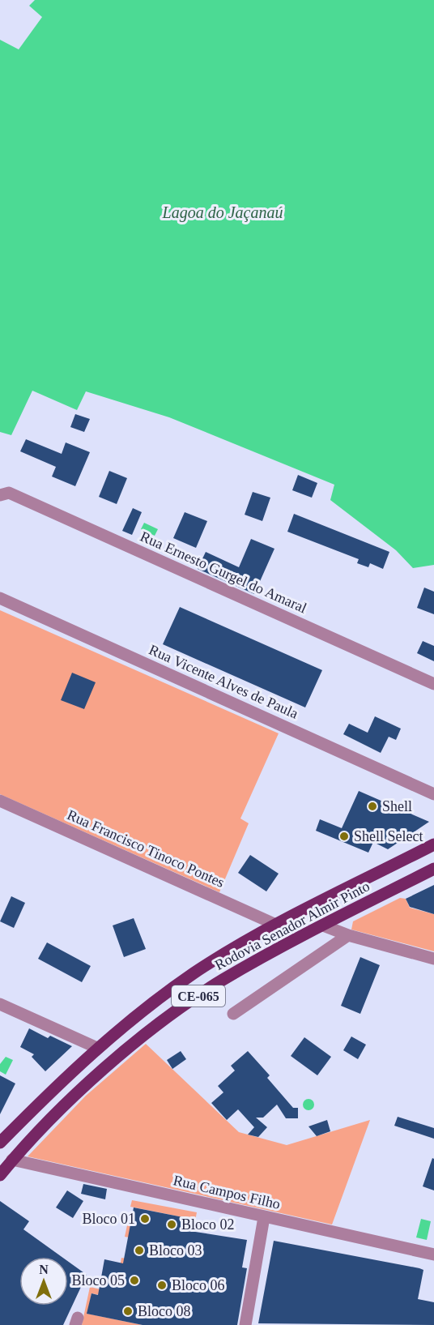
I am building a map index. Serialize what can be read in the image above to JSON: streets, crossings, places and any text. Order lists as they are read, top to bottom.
{
  "streets": {
    "main road": ["Rodovia Senador Almir Pinto", "CE-065"],
    "street": [
      "Rua Ernesto Gurgel do Amaral",
      "Rua Vicente Alves de Paula",
      "Rua Francisco Tinoco Pontes",
      "Rua Campos Filho"
    ]
  },
  "crossings": [
    ["Rua Francisco Tinoco Pontes", "Rodovia Senador Almir Pinto"],
    ["Rodovia Senador Almir Pinto", "Rua Campos Filho"]
  ],
  "water": ["Lagoa do Jaçanaú"],
  "places": [
    "Shell",
    "Shell Select",
    "Bloco 01",
    "Bloco 02",
    "Bloco 03",
    "Bloco 05",
    "Bloco 06",
    "Bloco 08"
  ],
  "north": "top"
}
